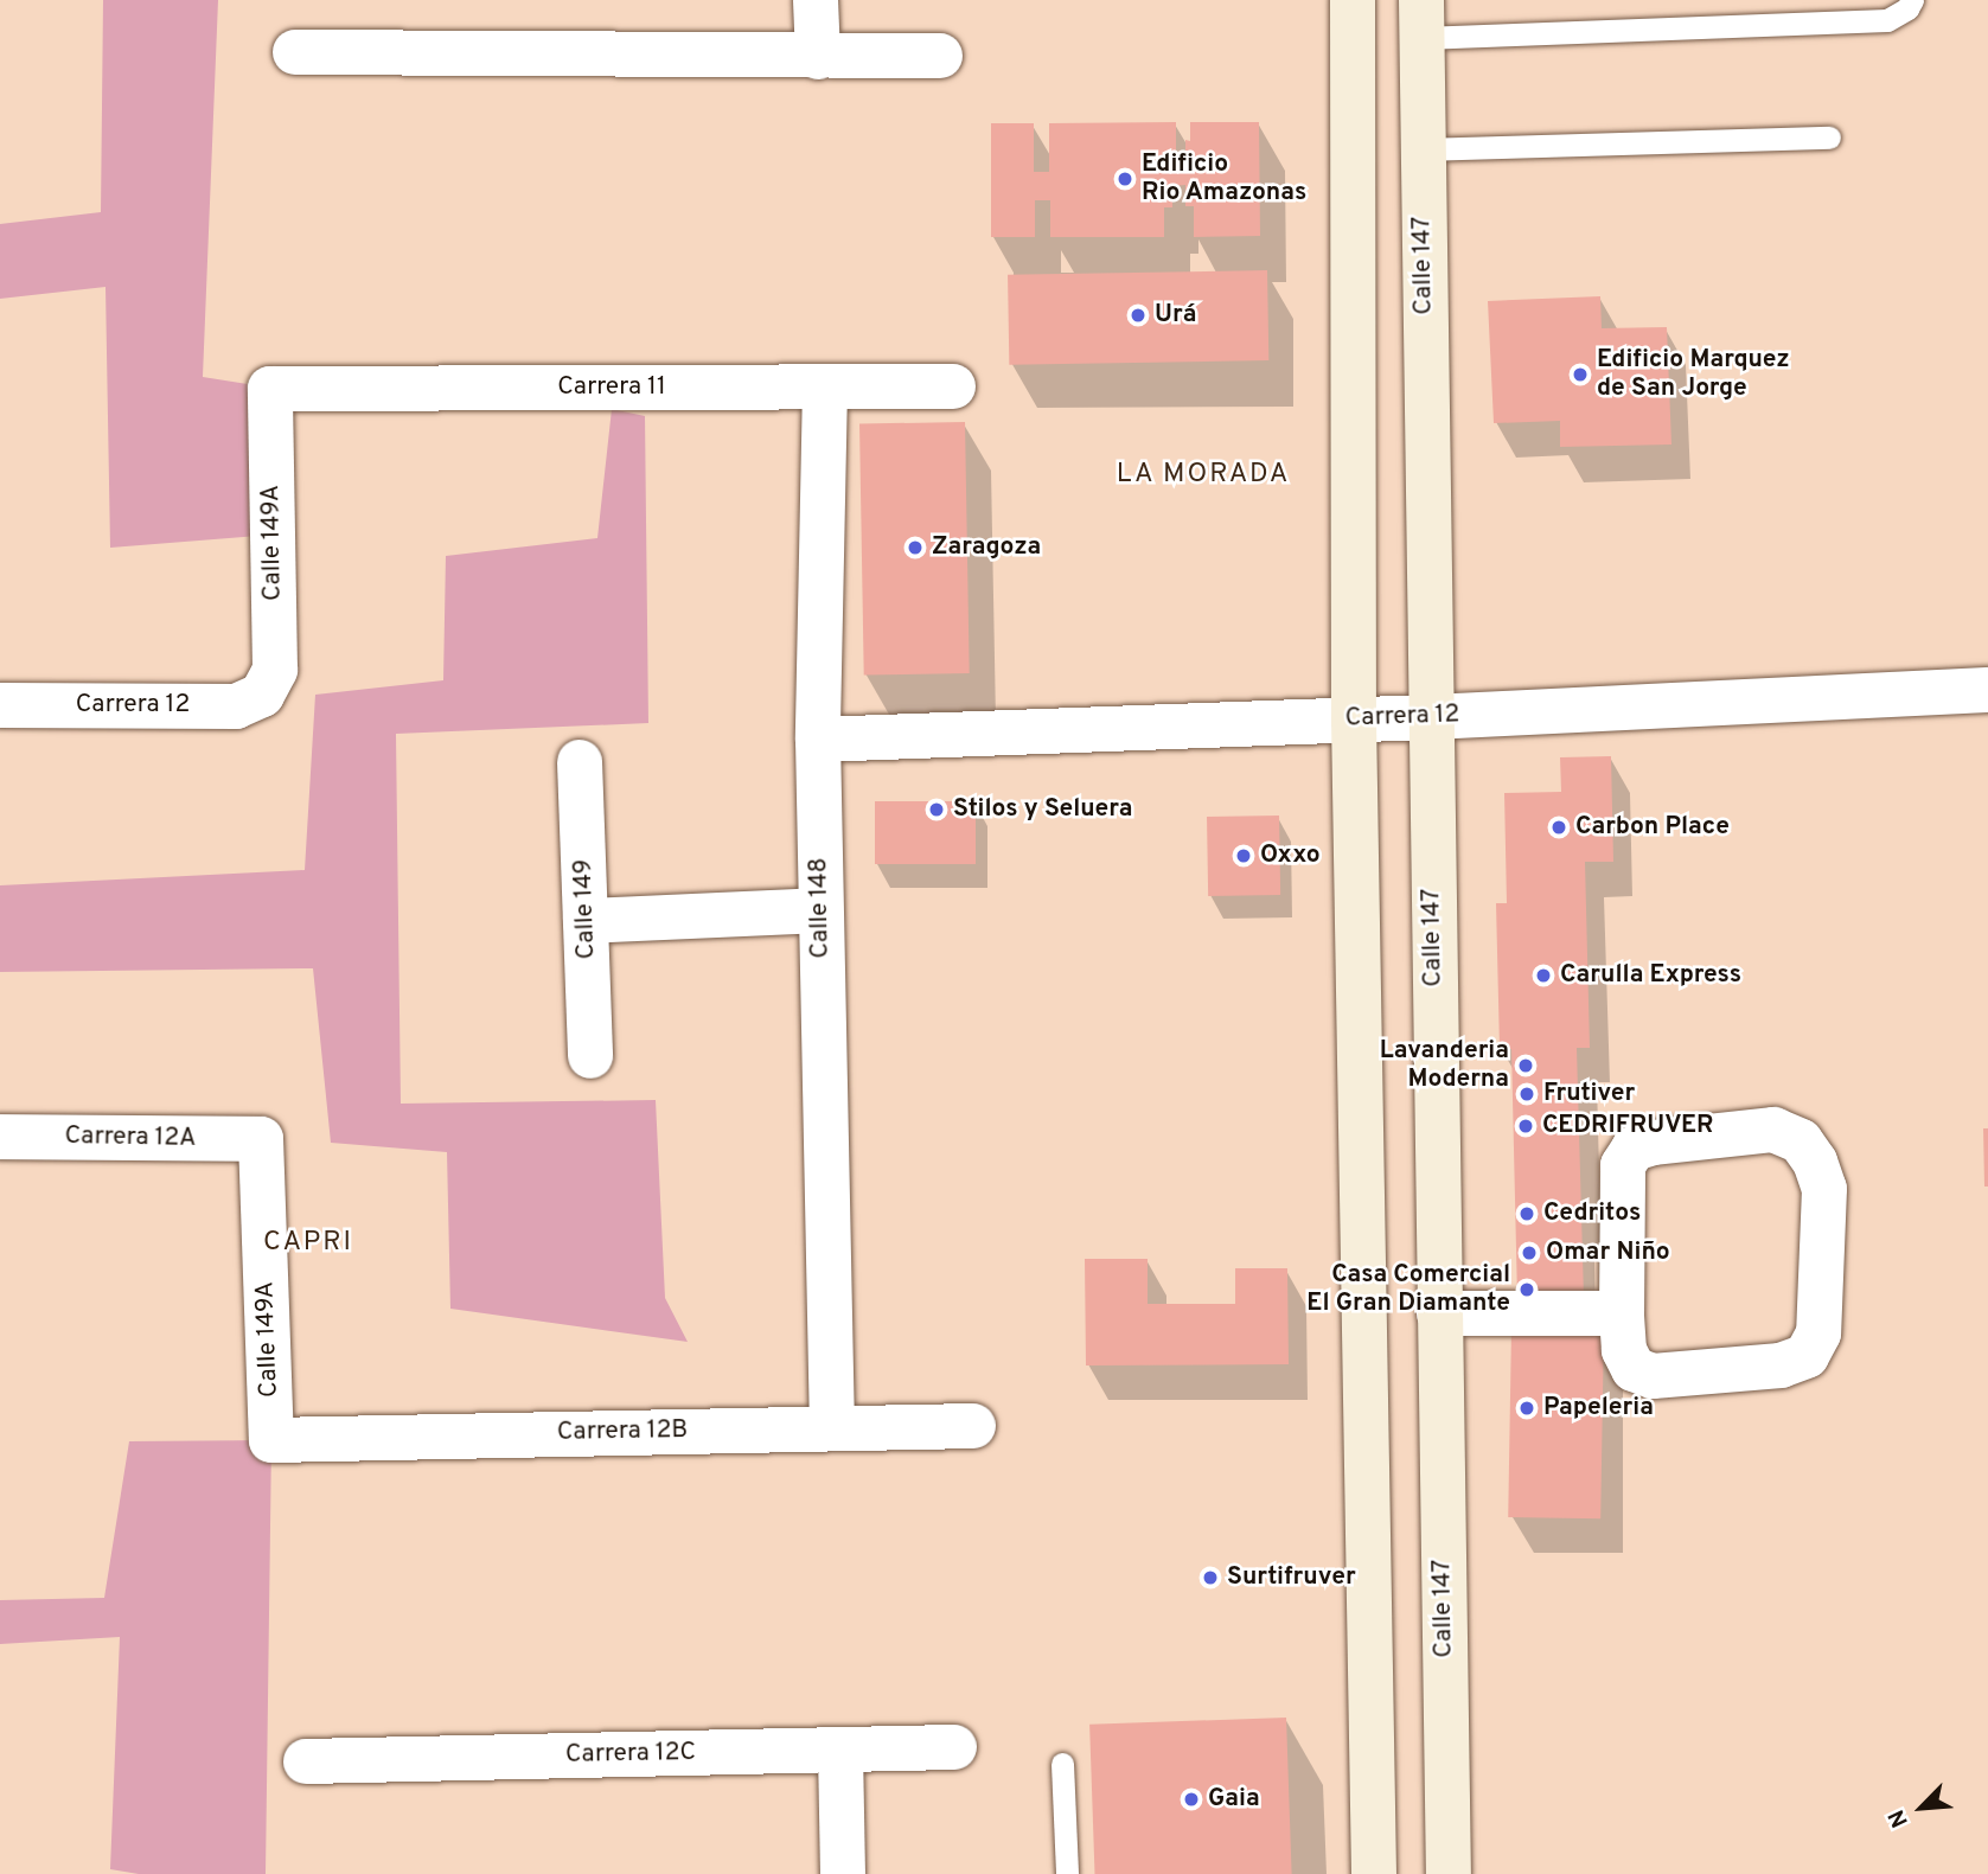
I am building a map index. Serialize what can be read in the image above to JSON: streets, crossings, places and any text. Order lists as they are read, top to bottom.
{
  "streets": {
    "main road": ["Calle 147"],
    "street": [
      "Carrera 11",
      "Calle 149A",
      "Carrera 12",
      "Calle 148",
      "Calle 149",
      "Carrera 12A",
      "Carrera 12B",
      "Carrera 12C"
    ]
  },
  "crossings": [
    ["Calle 147", "Carrera 12"],
    ["Carrera 11", "Calle 149A"],
    ["Carrera 11", "Calle 148"],
    ["Calle 149A", "Carrera 12"],
    ["Calle 149A", "Carrera 12A"],
    ["Calle 149A", "Carrera 12B"],
    ["Carrera 12", "Calle 148"],
    ["Calle 148", "Carrera 12B"]
  ],
  "districts": ["LA MORADA", "CAPRI"],
  "places": [
    "Edificio Rio Amazonas",
    "Urá",
    "Edificio Marquez de San Jorge",
    "Zaragoza",
    "Stilos y Seluera",
    "Carbon Place",
    "Oxxo",
    "Carulla Express",
    "Lavanderia Moderna",
    "Frutiver",
    "CEDRIFRUVER",
    "Cedritos",
    "Omar Niño",
    "Casa Comercial El Gran Diamante",
    "Papeleria",
    "Surtifruver",
    "Gaia"
  ],
  "north": "bottom left"
}
